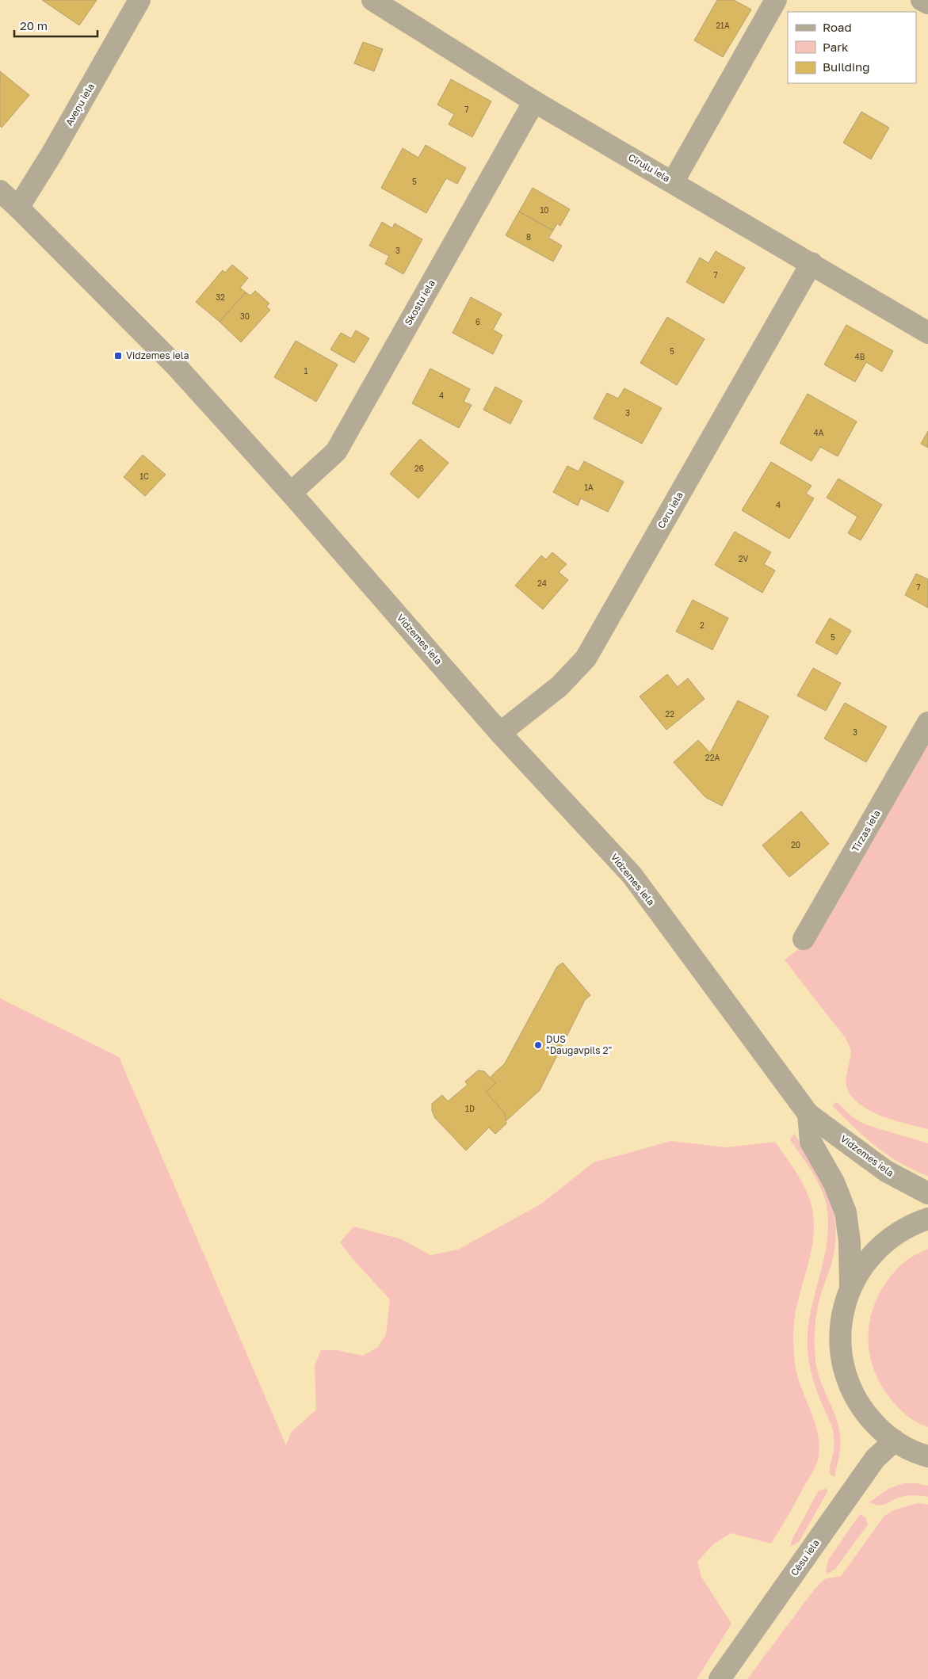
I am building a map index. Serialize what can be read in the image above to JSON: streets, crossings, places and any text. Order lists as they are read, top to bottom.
{
  "streets": {
    "street": [
      "Aveņu iela",
      "Cīruļu iela",
      "Skostu iela",
      "Ceru iela",
      "Vidzemes iela",
      "Tirzas iela",
      "Cēsu iela"
    ]
  },
  "crossings": [
    ["Aveņu iela", "Vidzemes iela"],
    ["Cīruļu iela", "Skostu iela"],
    ["Cīruļu iela", "Ceru iela"],
    ["Skostu iela", "Vidzemes iela"],
    ["Ceru iela", "Vidzemes iela"]
  ],
  "places": {
    "transit": ["Vidzemes iela"],
    "other": ["DUS \"Daugavpils 2\""]
  },
  "house_numbers": [
    "21A",
    "7",
    "5",
    "10",
    "8",
    "3",
    "7",
    "32",
    "30",
    "6",
    "5",
    "4B",
    "1",
    "4",
    "3",
    "4A",
    "26",
    "1C",
    "1A",
    "4",
    "2V",
    "24",
    "7",
    "2",
    "5",
    "22",
    "3",
    "22A",
    "20",
    "1D"
  ],
  "legend": ["Road", "Park", "Building"],
  "scale_bar": "20 m"
}
